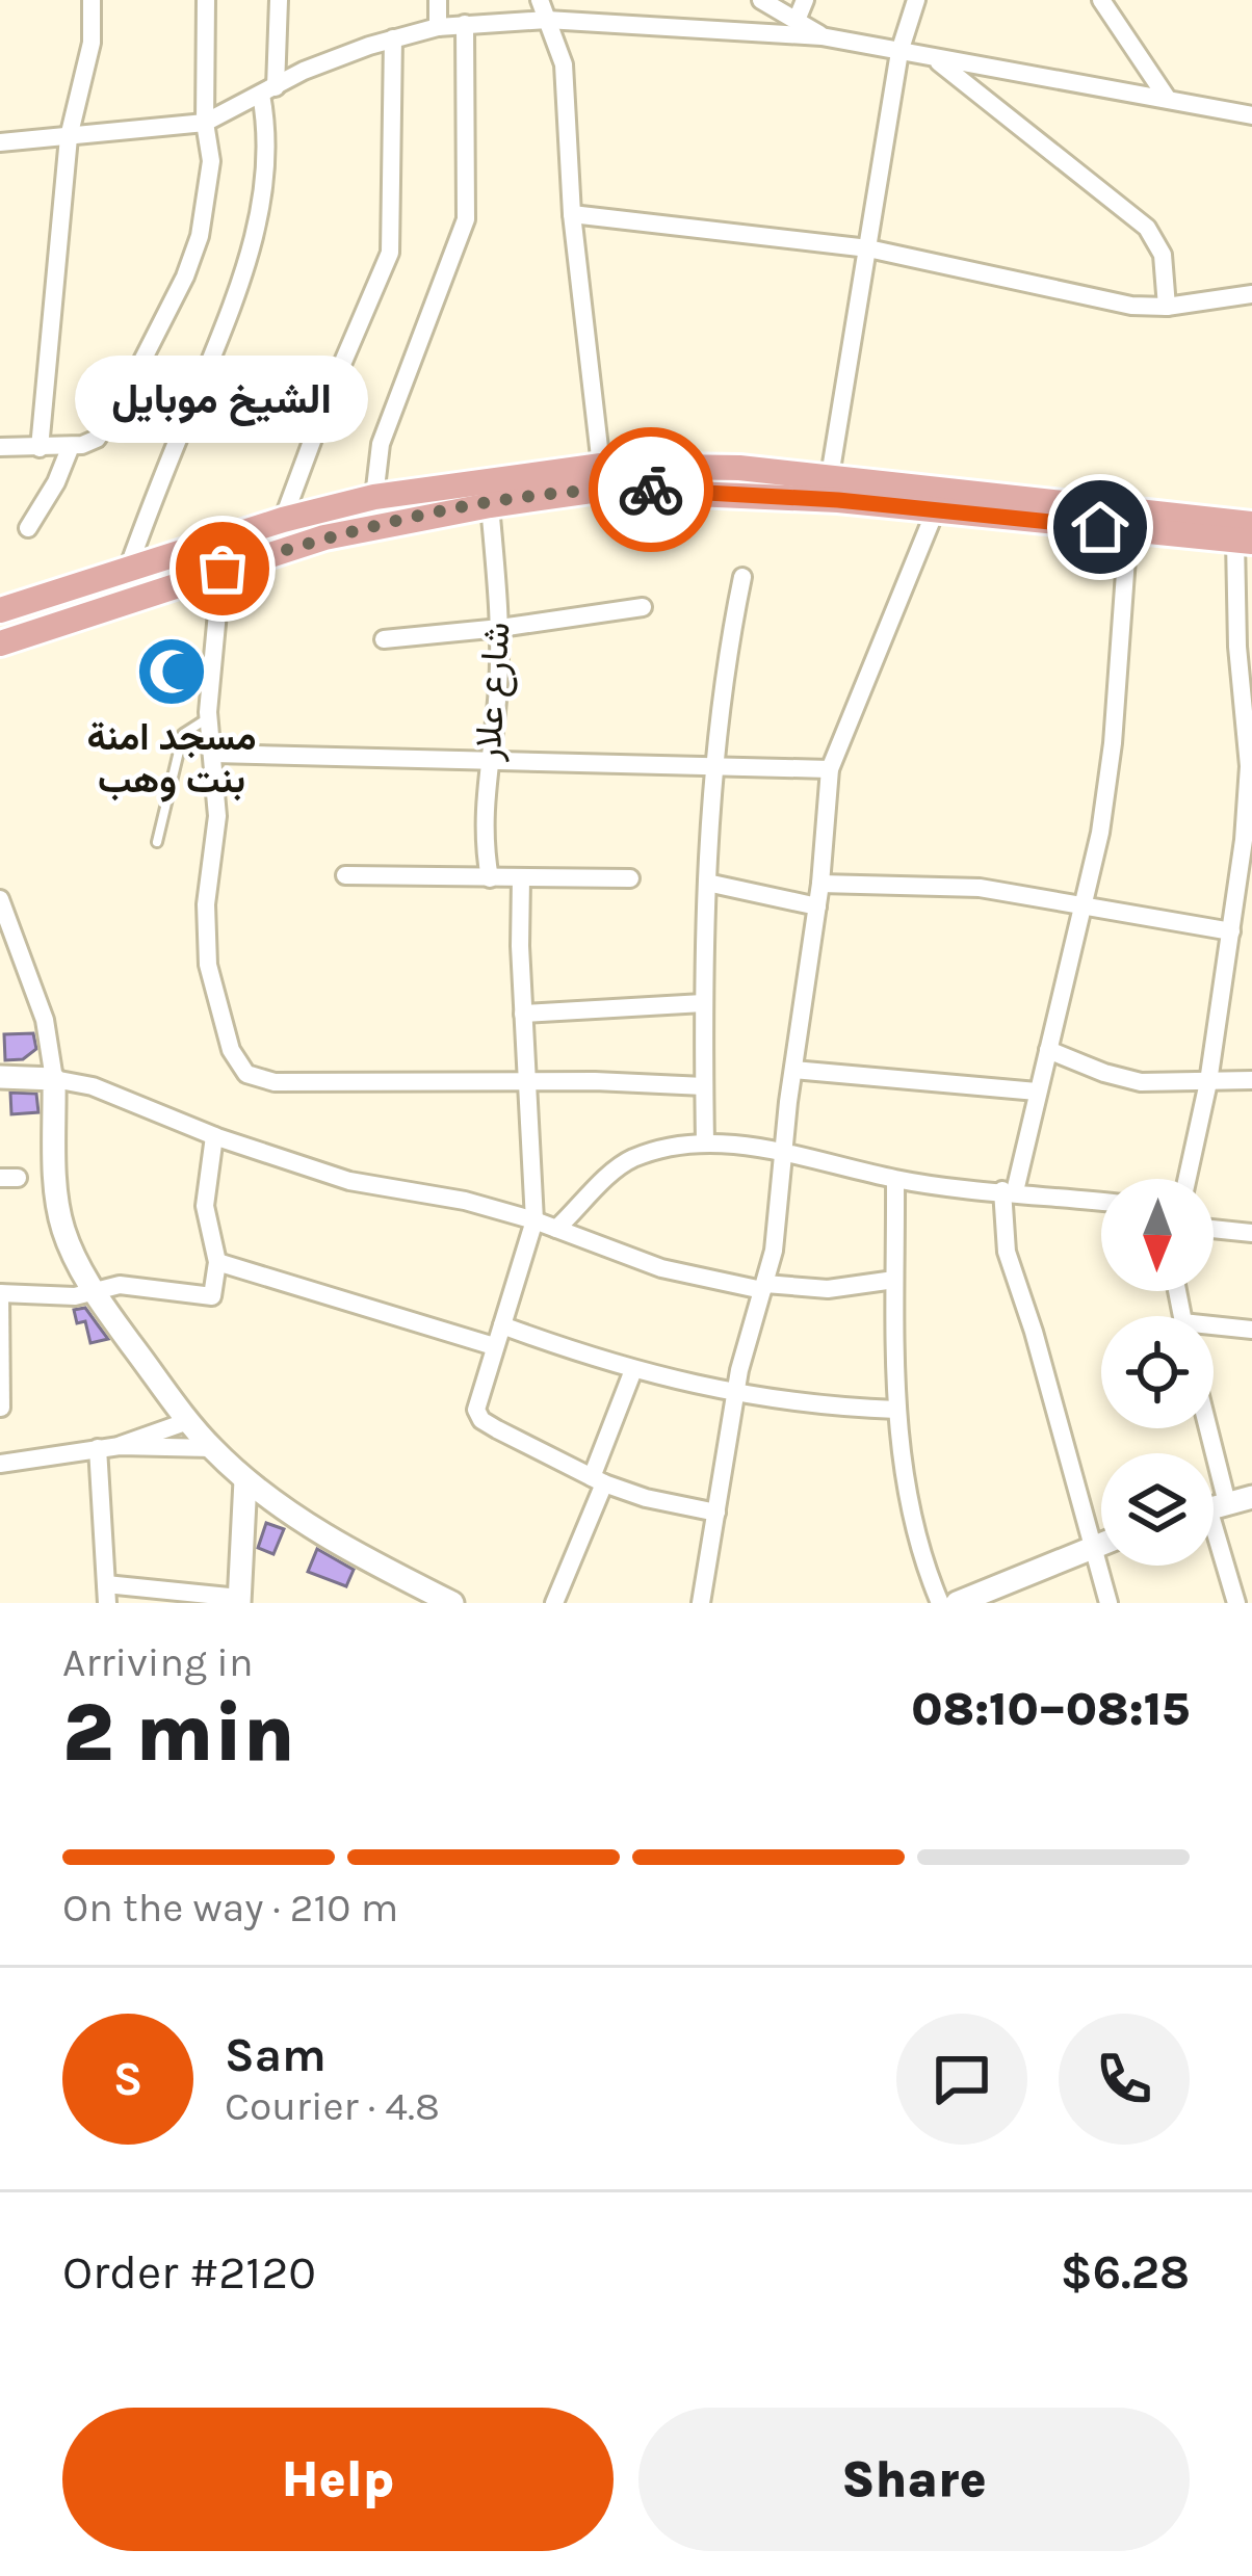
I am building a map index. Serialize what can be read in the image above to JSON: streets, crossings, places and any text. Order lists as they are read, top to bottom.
{
  "streets": {
    "street": ["شارع علار"]
  },
  "places": {
    "other": ["الشيخ موبايل"],
    "mosque": ["مسجد امنة بنت وهب"]
  },
  "north": "bottom",
  "page": {
    "bubble": "الشيخ موبايل",
    "heading": ["2 min", "Arriving in", "08:10–08:15"],
    "panel": [
      "Sam",
      "Courier · 4.8",
      "Order #2120",
      "$6.28"
    ],
    "bar": "On the way · 210 m",
    "round": "S",
    "buttons": ["Help", "Share"]
  }
}
